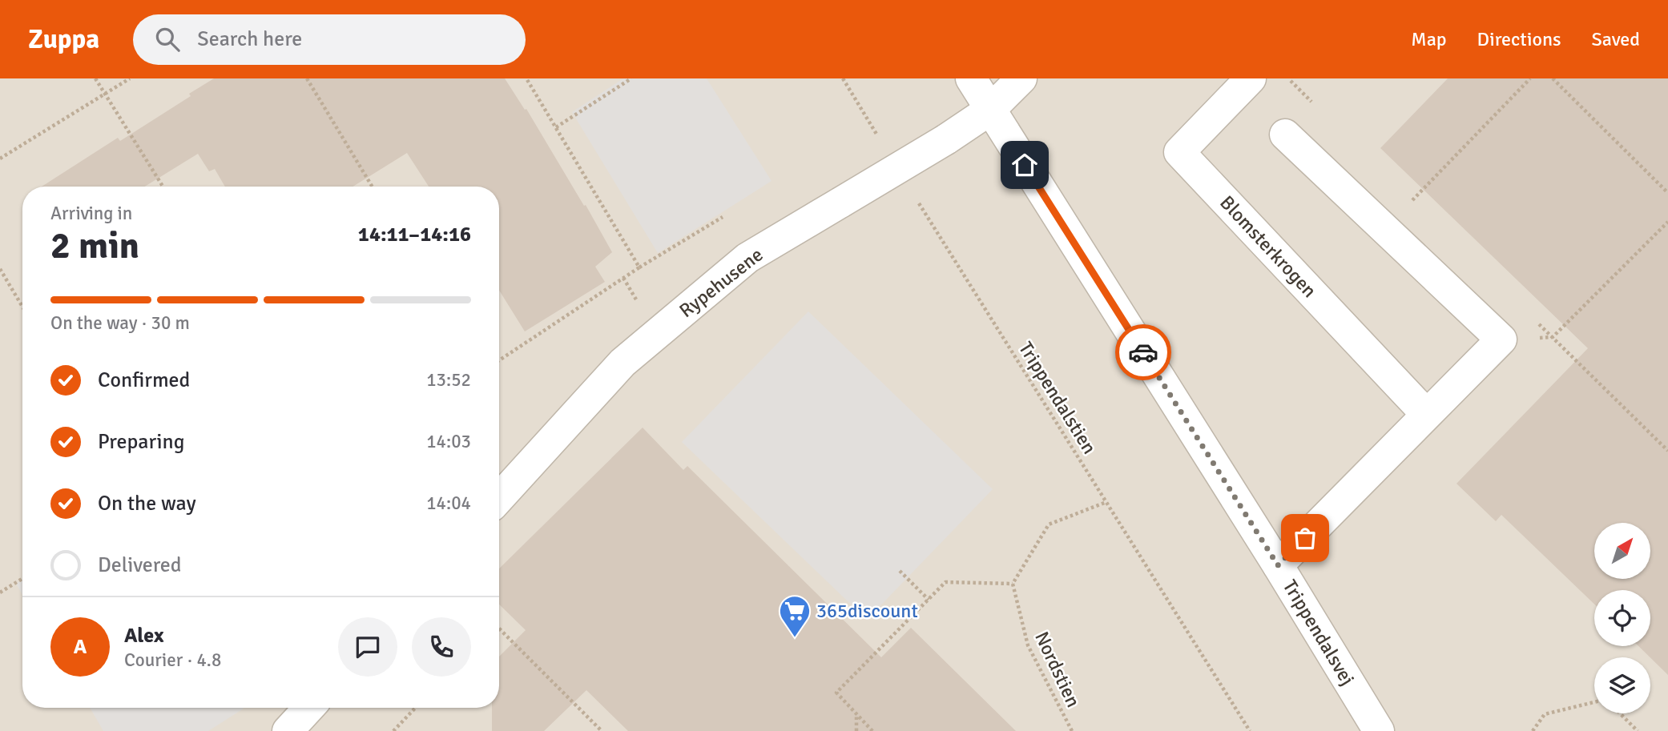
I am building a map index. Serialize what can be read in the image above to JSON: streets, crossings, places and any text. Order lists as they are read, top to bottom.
{
  "streets": {
    "street": ["Blomsterkrogen", "Rypehusene", "Trippendalsvej"],
    "path": ["Trippendalstien", "Nordstien"]
  },
  "crossings": [
    ["Rypehusene", "Trippendalsvej"]
  ],
  "places": {
    "supermarket": ["365discount"]
  },
  "north": "top right",
  "page": {
    "header": "Zuppa",
    "search": "Search here",
    "nav": ["Map", "Directions", "Saved"],
    "heading": ["2 min", "Arriving in", "14:11–14:16"],
    "panel": ["Alex", "Courier · 4.8"],
    "bar": "On the way · 30 m",
    "list": [
      ["Confirmed", "13:52"],
      ["Preparing", "14:03"],
      ["On the way", "14:04"],
      "Delivered"
    ],
    "round": "A"
  }
}
